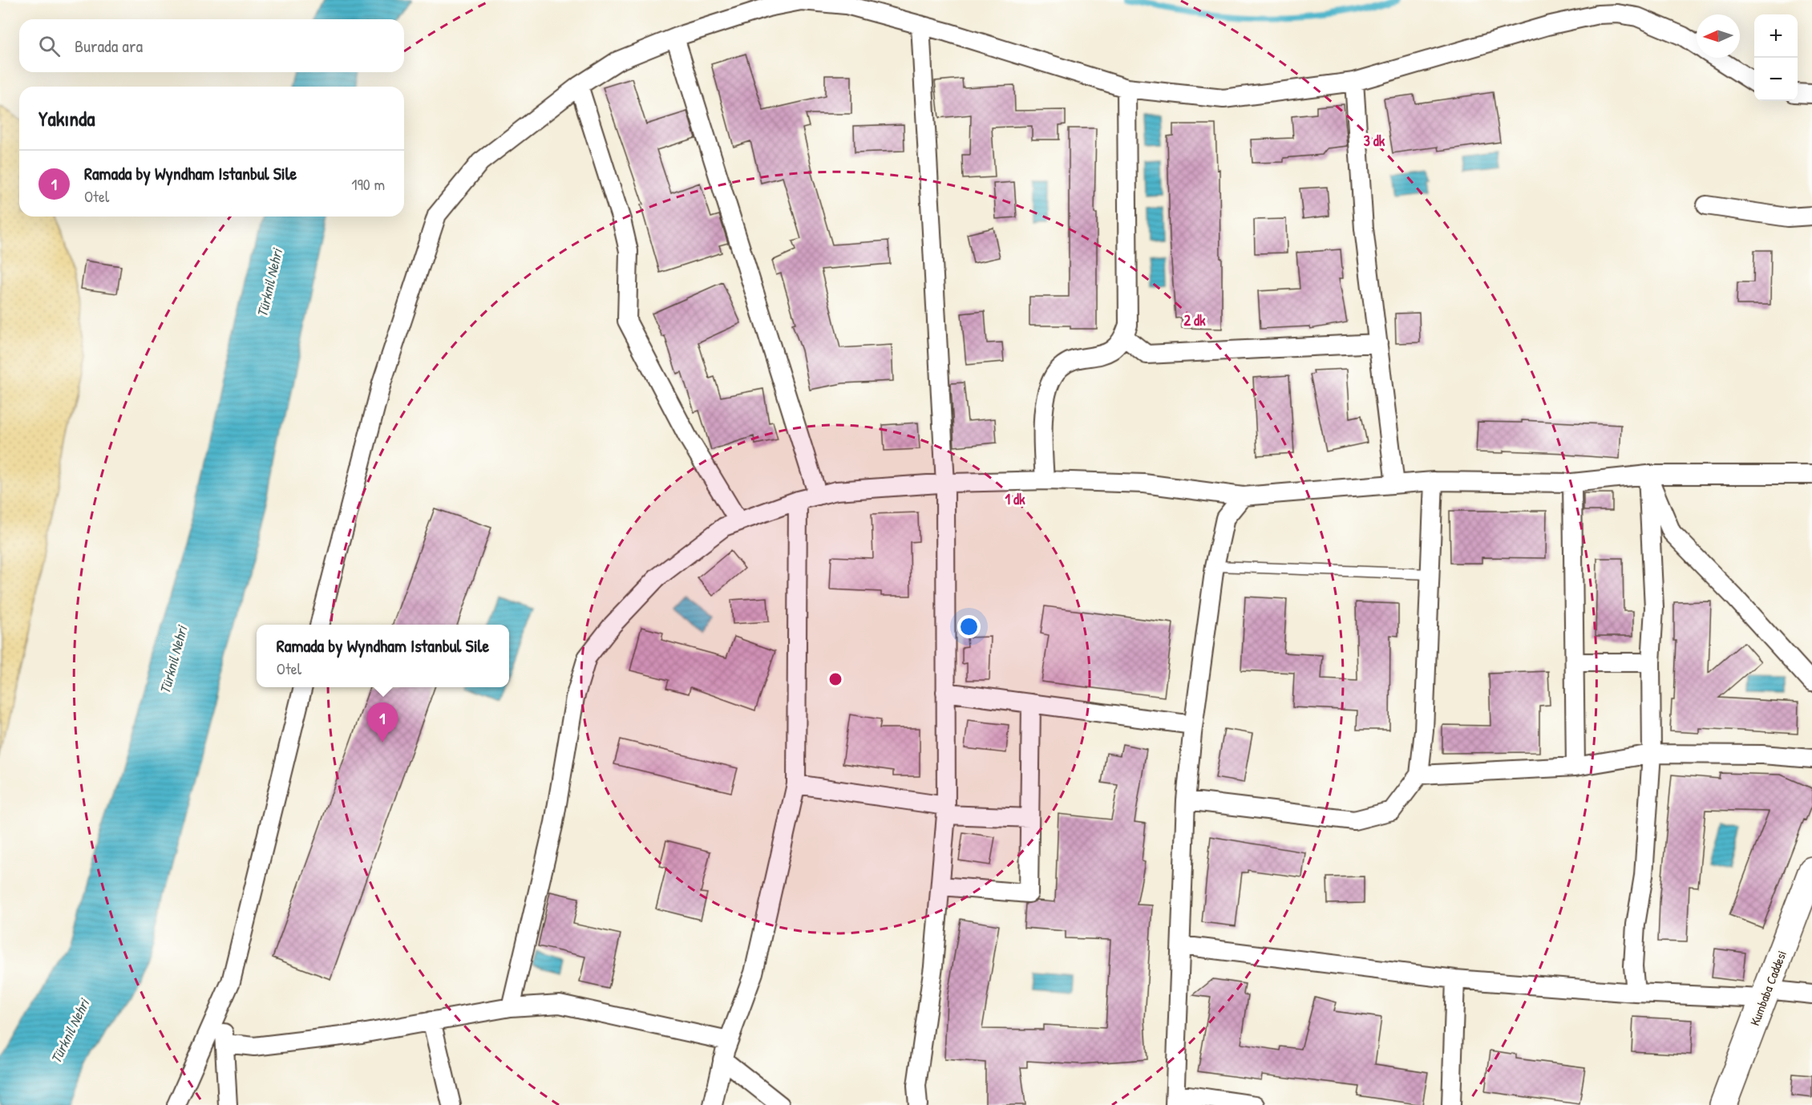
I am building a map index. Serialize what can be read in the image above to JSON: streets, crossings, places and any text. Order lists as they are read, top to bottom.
{
  "streets": {
    "street": ["Kumbaba Caddesi"]
  },
  "water": ["Türknil Nehri"],
  "north": "left",
  "page": {
    "map_buttons": ["+", "−"],
    "search": "Burada ara",
    "heading": "Yakında",
    "list": [
      {
        "mark": "1",
        "name": "Ramada by Wyndham Istanbul Sile",
        "note": "Otel",
        "value": "190 m"
      }
    ],
    "popup": ["Ramada by Wyndham Istanbul Sile", "Otel"],
    "pins": "1"
  },
  "rings": ["3 dk", "2 dk", "1 dk"]
}
